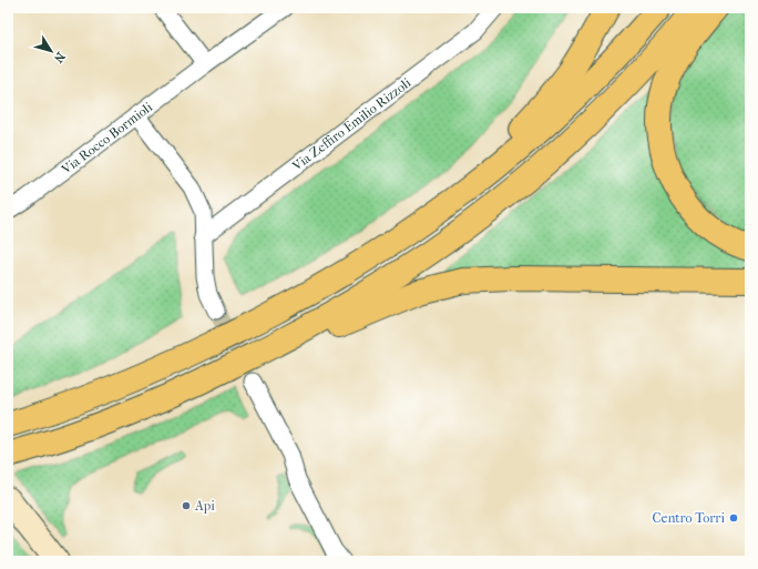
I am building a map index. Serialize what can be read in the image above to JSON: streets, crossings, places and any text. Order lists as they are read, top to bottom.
{
  "streets": {
    "street": ["Via Zeffiro Emilio Rizzoli", "Via Rocco Bormioli"]
  },
  "places": ["Api", "Centro Torri"],
  "north": "bottom right"
}
